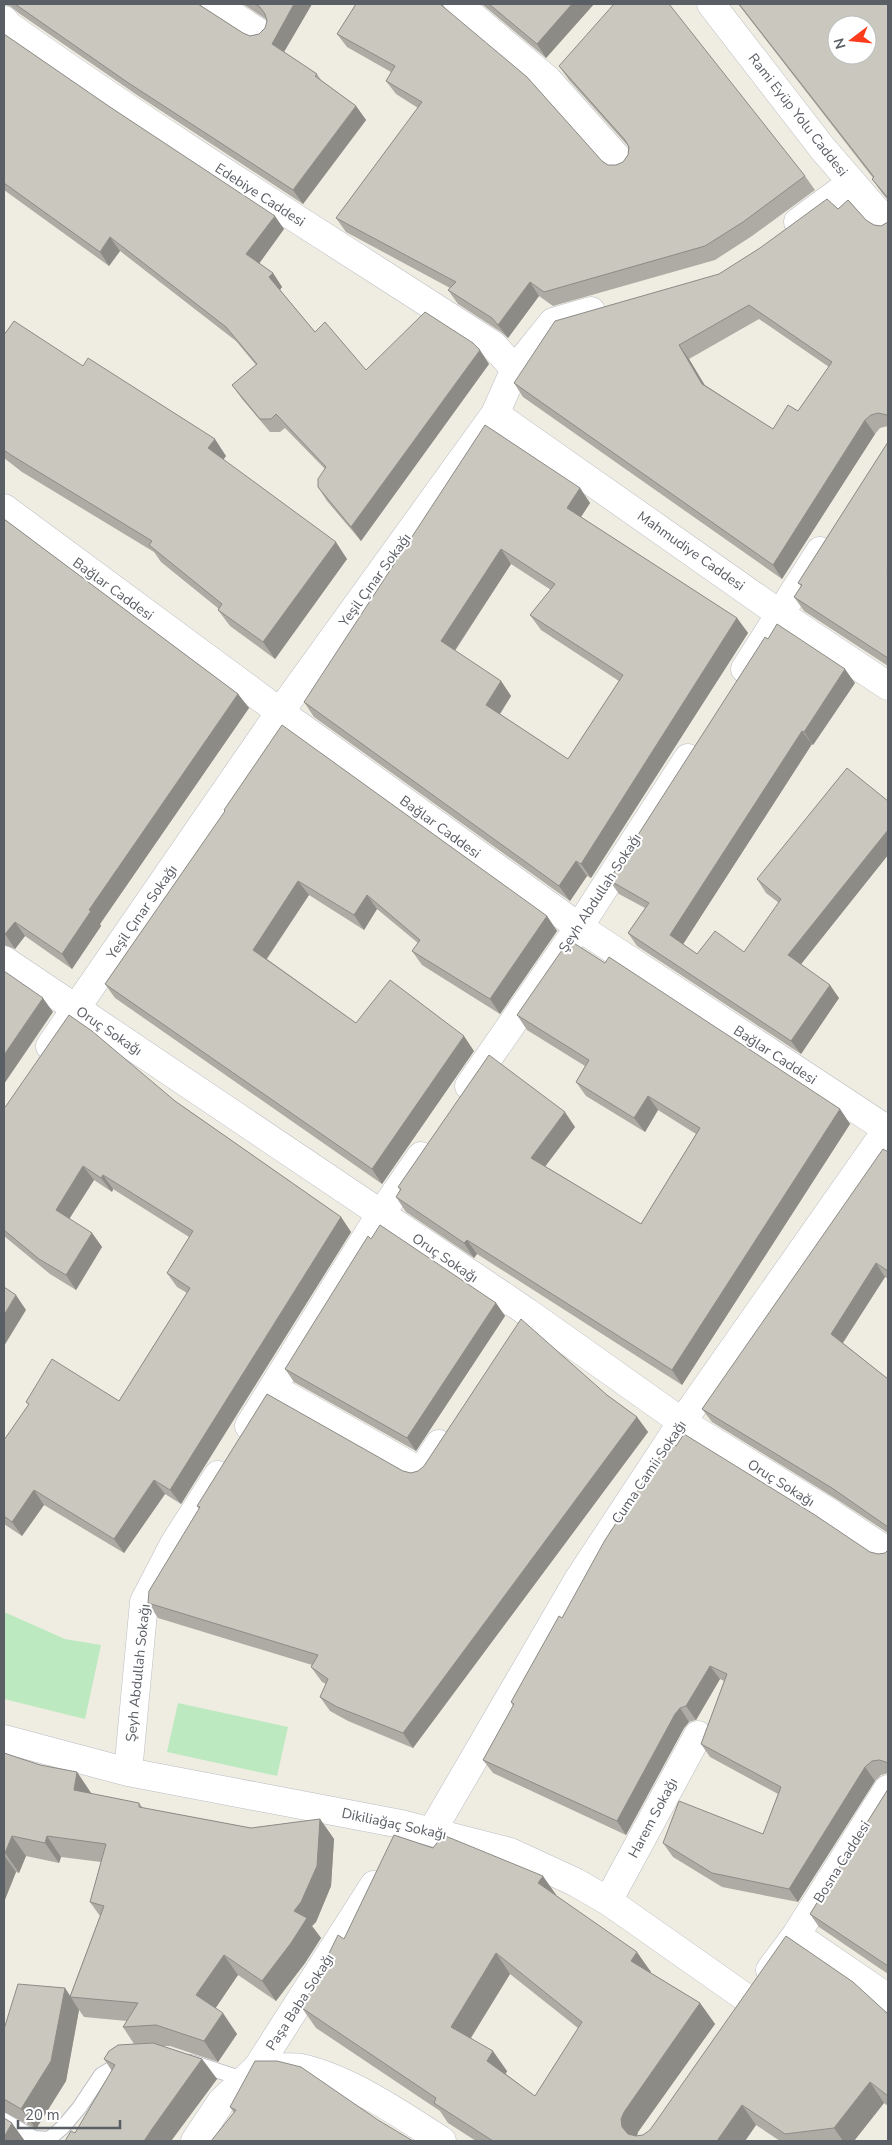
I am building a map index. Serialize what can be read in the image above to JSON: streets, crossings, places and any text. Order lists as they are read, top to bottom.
{
  "streets": {
    "street": [
      "Rami Eyüp Yolu Caddesi",
      "Edebiye Caddesi",
      "Mahmudiye Caddesi",
      "Yeşil Çınar Sokağı",
      "Bağlar Caddesi",
      "Şeyh Abdullah Sokağı",
      "Oruç Sokağı",
      "Cuma Camii Sokağı",
      "Harem Sokağı",
      "Dikiliağaç Sokağı",
      "Bosna Caddesi",
      "Paşa Baba Sokağı"
    ]
  },
  "crossings": [
    ["Edebiye Caddesi", "Yeşil Çınar Sokağı"],
    ["Mahmudiye Caddesi", "Yeşil Çınar Sokağı"],
    ["Yeşil Çınar Sokağı", "Bağlar Caddesi"],
    ["Yeşil Çınar Sokağı", "Oruç Sokağı"],
    ["Bağlar Caddesi", "Şeyh Abdullah Sokağı"],
    ["Bağlar Caddesi", "Cuma Camii Sokağı"],
    ["Şeyh Abdullah Sokağı", "Oruç Sokağı"],
    ["Şeyh Abdullah Sokağı", "Dikiliağaç Sokağı"],
    ["Oruç Sokağı", "Cuma Camii Sokağı"],
    ["Cuma Camii Sokağı", "Dikiliağaç Sokağı"],
    ["Harem Sokağı", "Dikiliağaç Sokağı"],
    ["Dikiliağaç Sokağı", "Bosna Caddesi"],
    ["Dikiliağaç Sokağı", "Paşa Baba Sokağı"]
  ],
  "scale_bar": "20 m",
  "north": "left"
}
